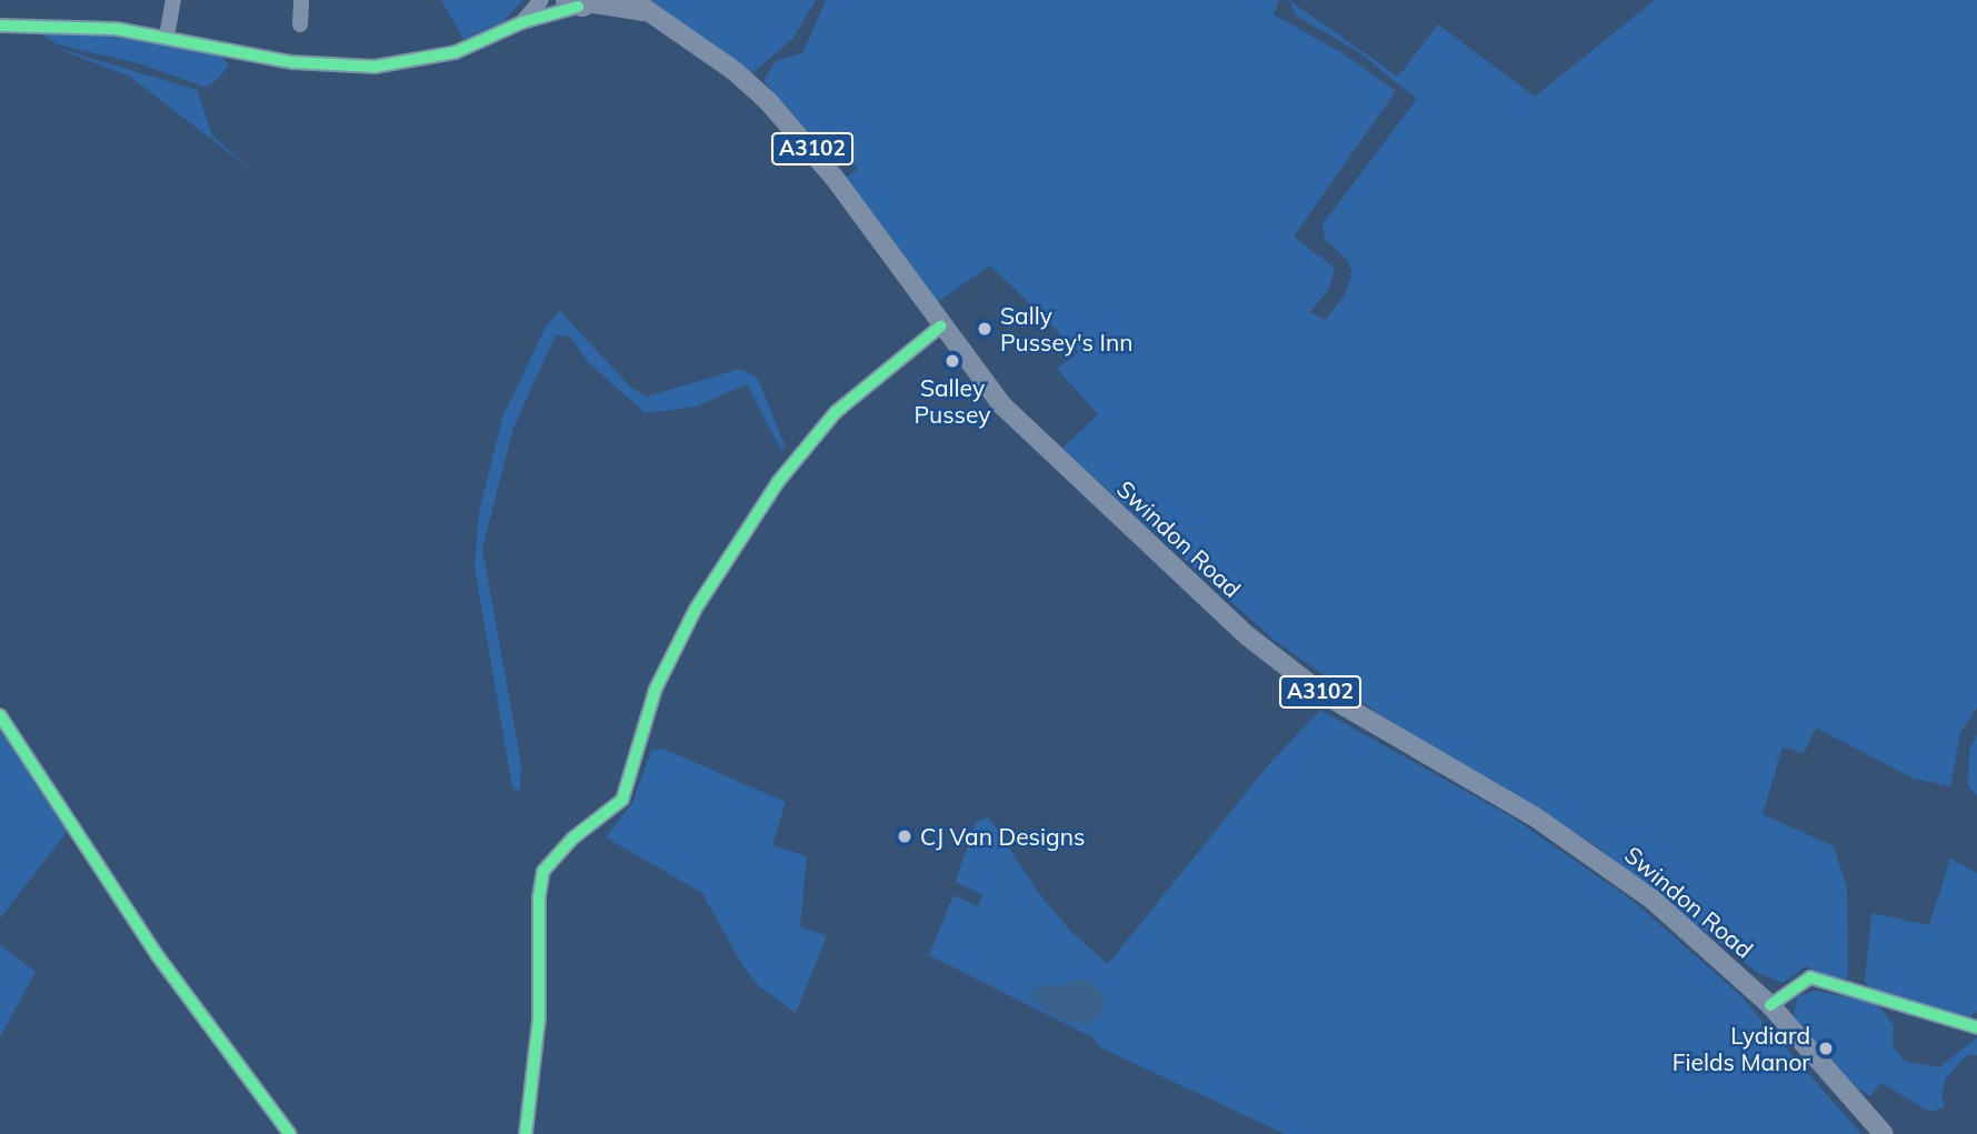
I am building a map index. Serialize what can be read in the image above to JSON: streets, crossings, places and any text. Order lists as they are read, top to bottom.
{
  "streets": {
    "main road": ["A3102", "Swindon Road"]
  },
  "places": [
    "Sally Pussey's Inn",
    "Salley Pussey",
    "CJ Van Designs",
    "Lydiard Fields Manor"
  ]
}
